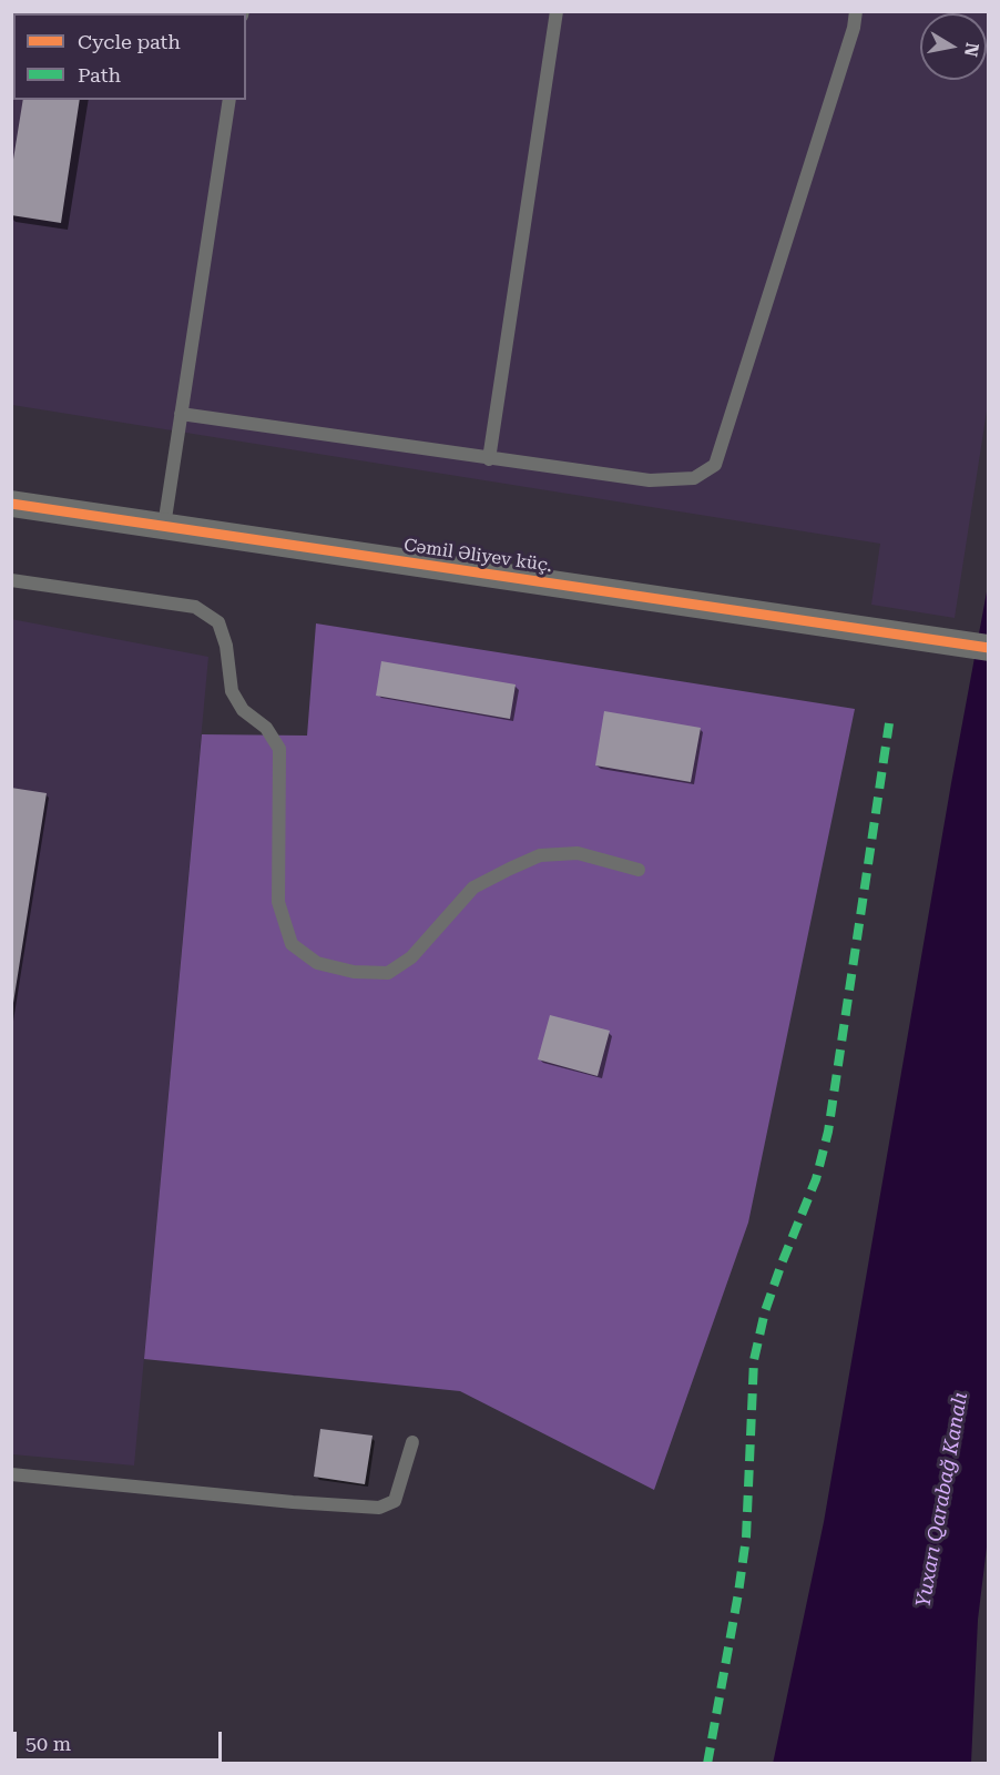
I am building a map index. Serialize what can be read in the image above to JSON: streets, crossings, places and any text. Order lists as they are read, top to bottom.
{
  "streets": {
    "street": ["Cəmil Əliyev küç."]
  },
  "water": ["Yuxarı Qarabağ Kanalı"],
  "legend": ["Cycle path", "Path"],
  "scale_bar": "50 m",
  "north": "right"
}
